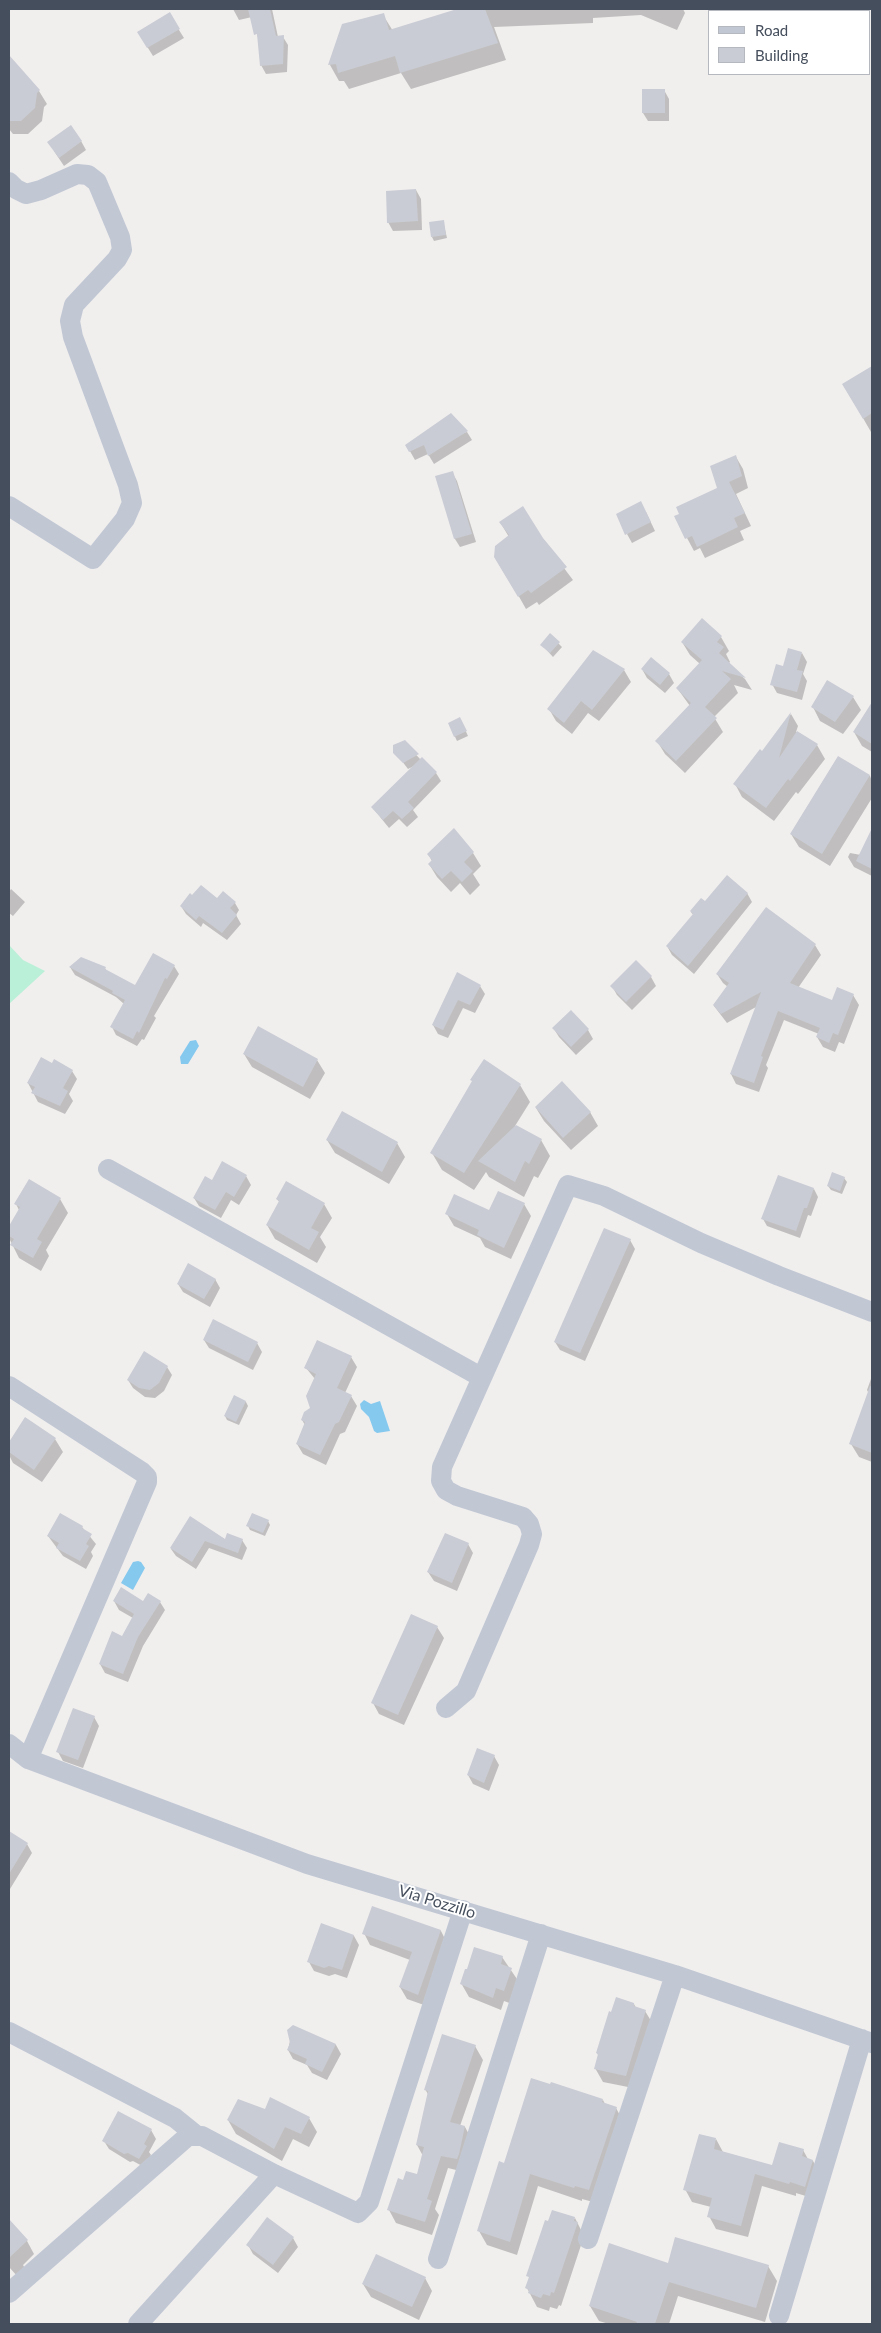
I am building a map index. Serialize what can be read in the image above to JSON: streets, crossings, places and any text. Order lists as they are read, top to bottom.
{
  "streets": {
    "street": ["Via Pozzillo"]
  },
  "legend": ["Road", "Building"]
}
